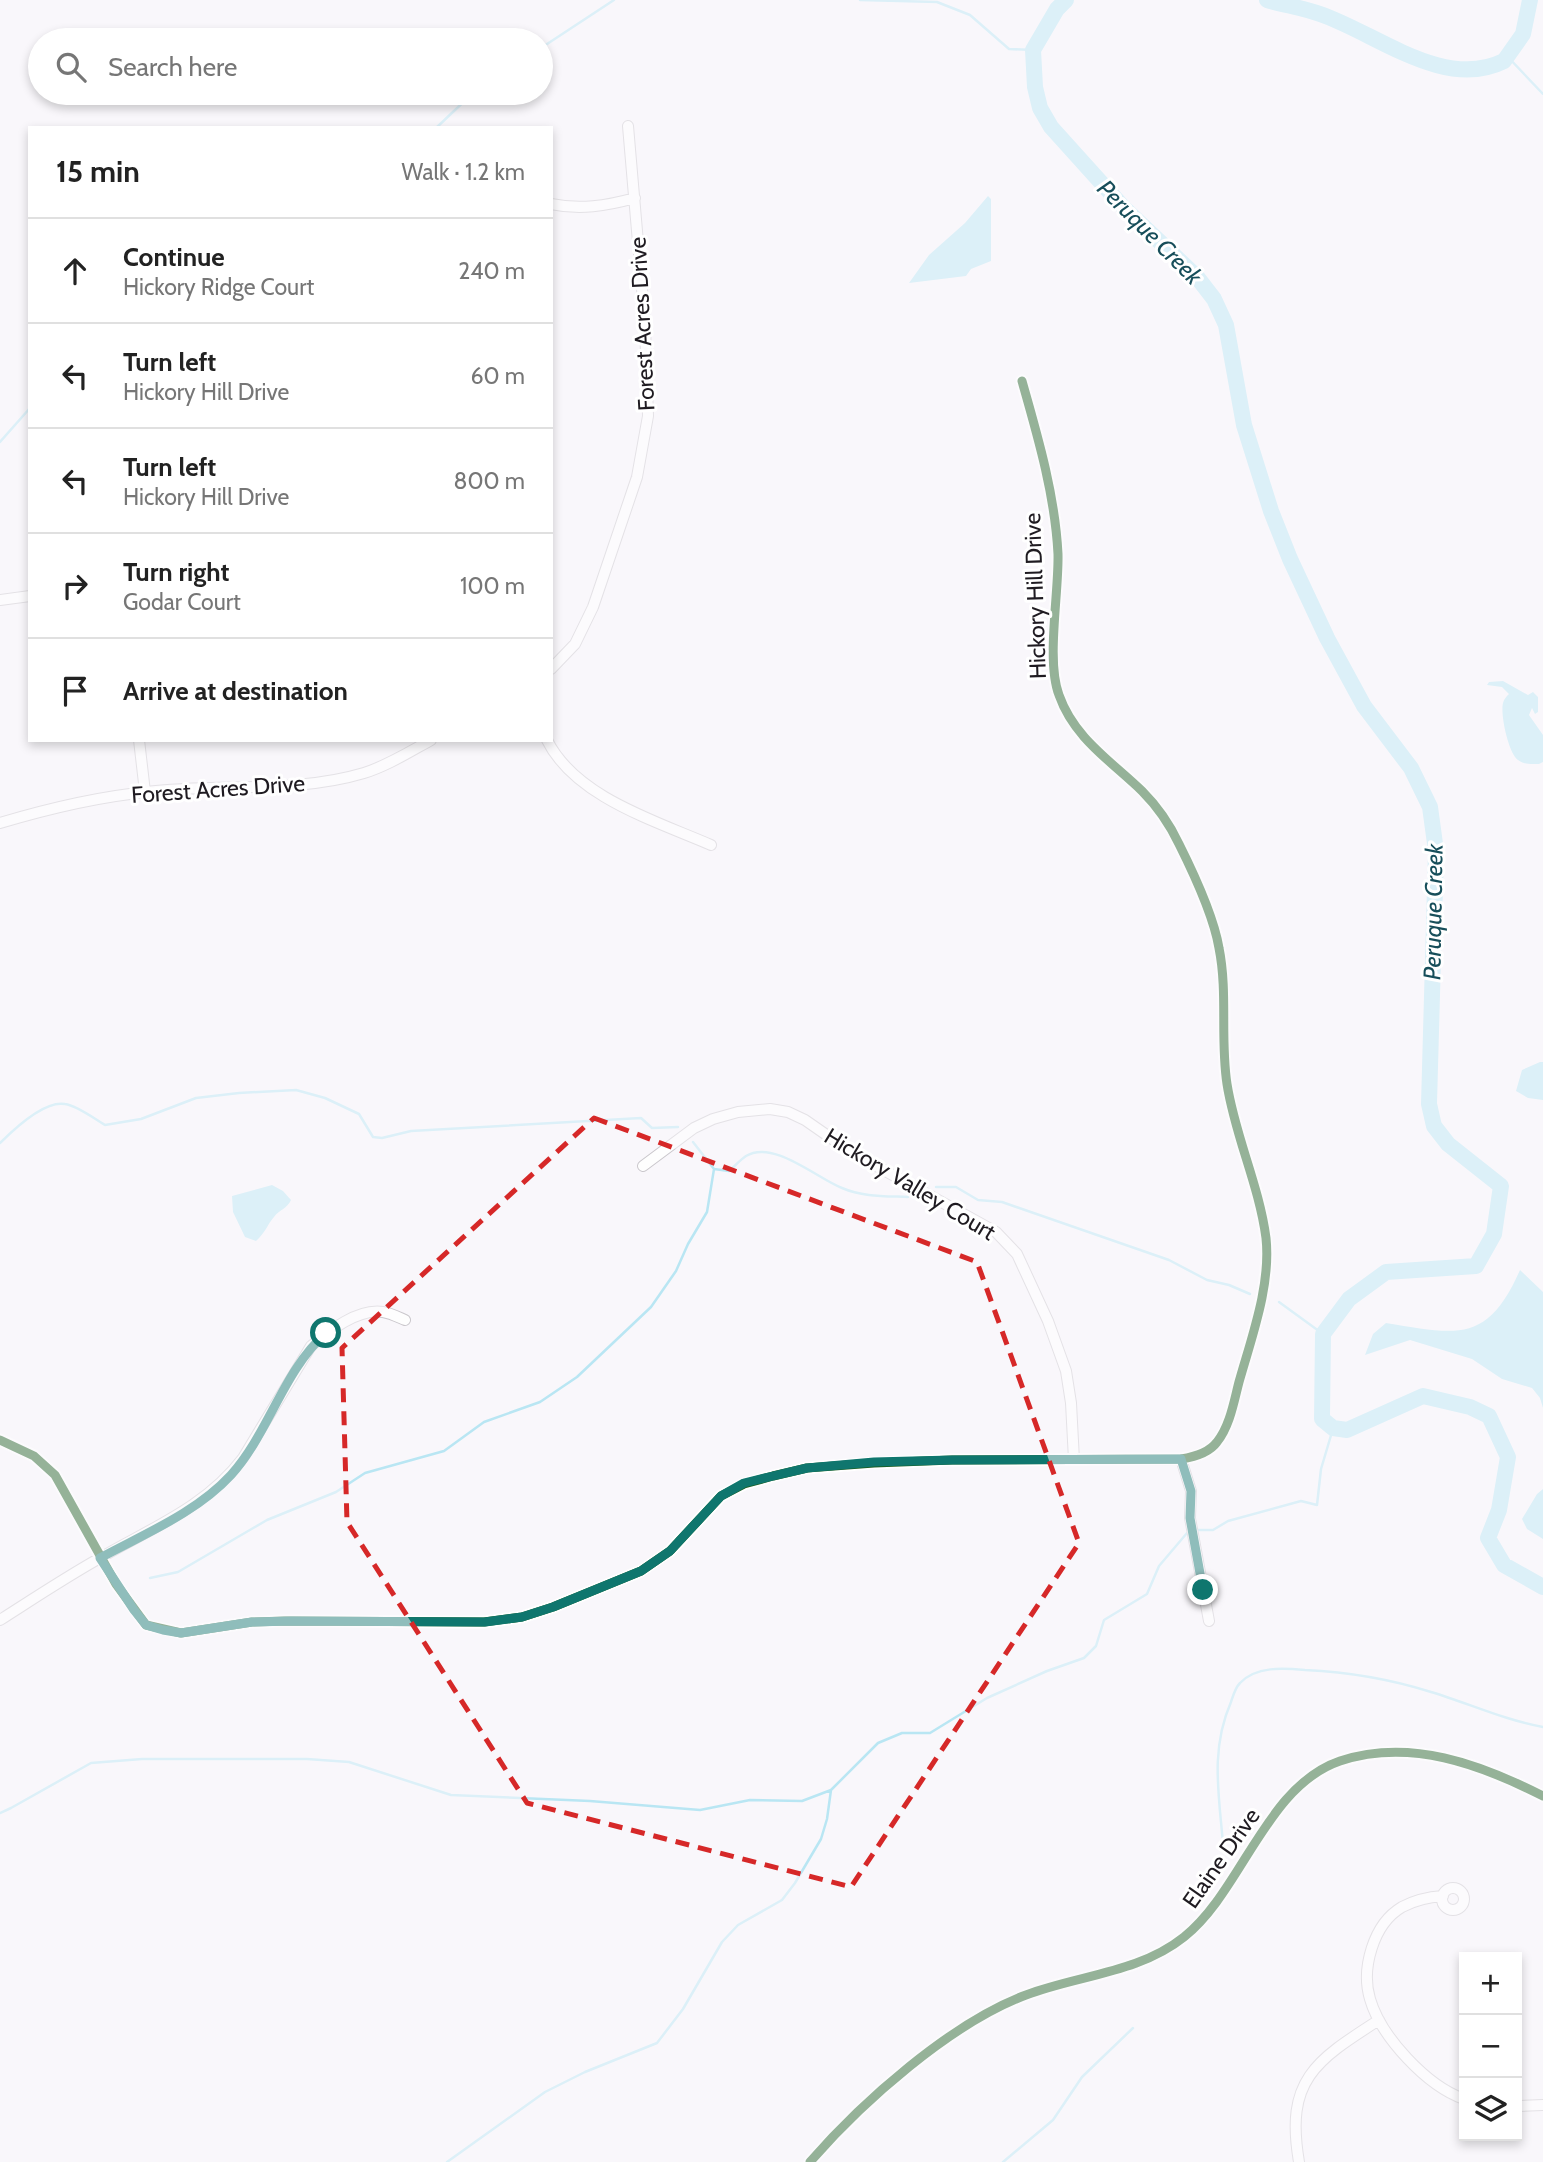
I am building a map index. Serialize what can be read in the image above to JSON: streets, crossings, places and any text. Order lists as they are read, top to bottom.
{
  "streets": {
    "street": [
      "Forest Acres Drive",
      "Hickory Hill Drive",
      "Hickory Valley Court",
      "Elaine Drive"
    ]
  },
  "crossings": [
    ["Hickory Hill Drive", "Hickory Valley Court"]
  ],
  "water": ["Peruque Creek"],
  "page": {
    "search": "Search here",
    "heading": ["15 min", "Walk · 1.2 km"],
    "list": [
      ["Continue", "Hickory Ridge Court", "240 m"],
      ["Turn left", "Hickory Hill Drive", "60 m"],
      ["Turn left", "Hickory Hill Drive", "800 m"],
      ["Turn right", "Godar Court", "100 m"],
      "Arrive at destination"
    ],
    "map_buttons": ["+", "−"]
  }
}
